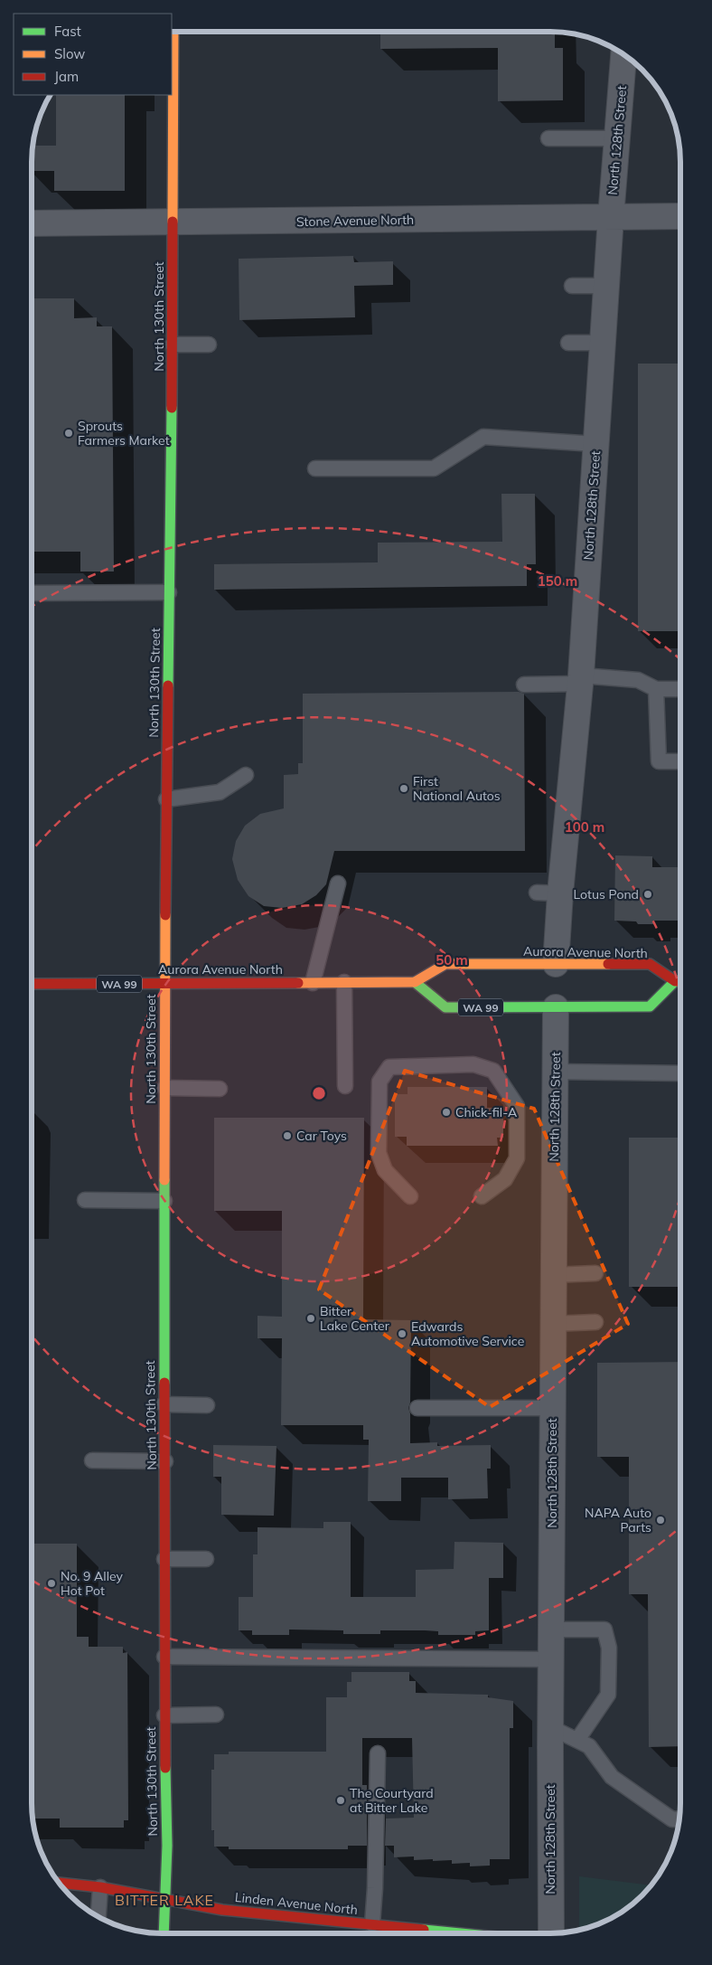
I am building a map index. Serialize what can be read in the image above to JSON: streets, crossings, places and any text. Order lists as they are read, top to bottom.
{
  "streets": {
    "main road": [
      "North 130th Street",
      "Aurora Avenue North",
      "WA 99",
      "Linden Avenue North"
    ],
    "street": ["North 128th Street", "Stone Avenue North"]
  },
  "crossings": [
    ["North 128th Street", "Stone Avenue North"],
    ["North 128th Street", "Aurora Avenue North"],
    ["North 128th Street", "WA 99"],
    ["Stone Avenue North", "North 130th Street"],
    ["North 130th Street", "Aurora Avenue North"],
    ["North 130th Street", "Linden Avenue North"],
    ["Aurora Avenue North", "WA 99"]
  ],
  "districts": ["BITTER LAKE"],
  "places": [
    "Sprouts Farmers Market",
    "First National Autos",
    "Lotus Pond",
    "Chick-fil-A",
    "Car Toys",
    "Bitter Lake Center",
    "Edwards Automotive Service",
    "NAPA Auto Parts",
    "No. 9 Alley Hot Pot",
    "The Courtyard at Bitter Lake"
  ],
  "legend": ["Fast", "Slow", "Jam"],
  "rings": ["150 m", "100 m", "50 m"]
}
